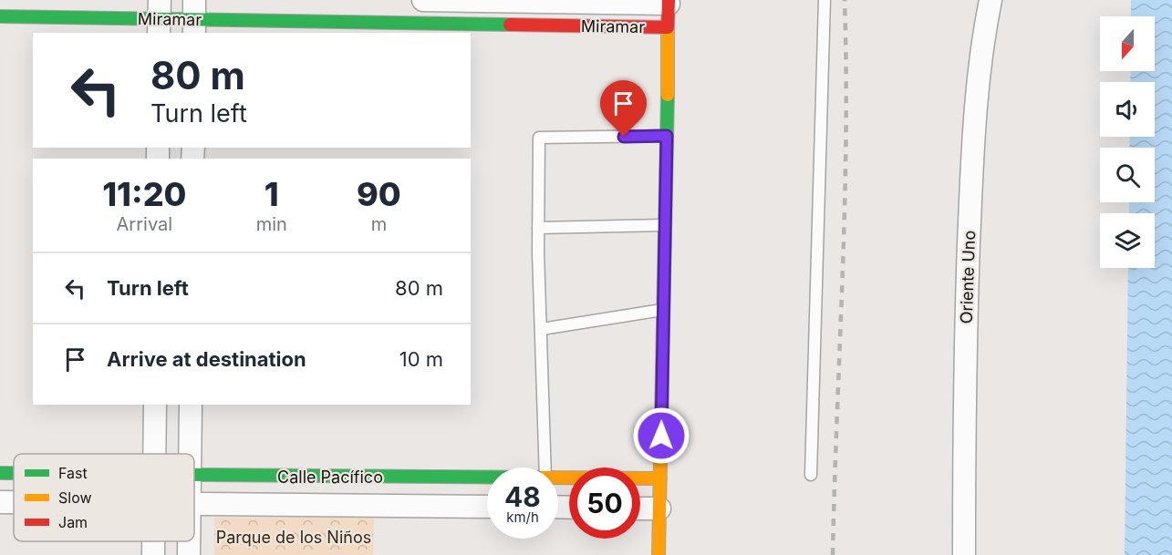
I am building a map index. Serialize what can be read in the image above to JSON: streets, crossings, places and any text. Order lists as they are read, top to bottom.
{
  "streets": {
    "street": ["Miramar", "Oriente Uno", "Calle Pacífico"]
  },
  "parks": ["Parque de los Niños"],
  "legend": ["Fast", "Slow", "Jam"],
  "north": "bottom",
  "page": {
    "turn": ["80 m", "Turn left"],
    "eta": [
      "11:20",
      "Arrival",
      "1",
      "min",
      "90",
      "m"
    ],
    "list": [
      {
        "name": "Turn left",
        "value": "80 m"
      },
      {
        "name": "Arrive at destination",
        "value": "10 m"
      }
    ],
    "speed": "48 km/h",
    "limit": "50"
  }
}
